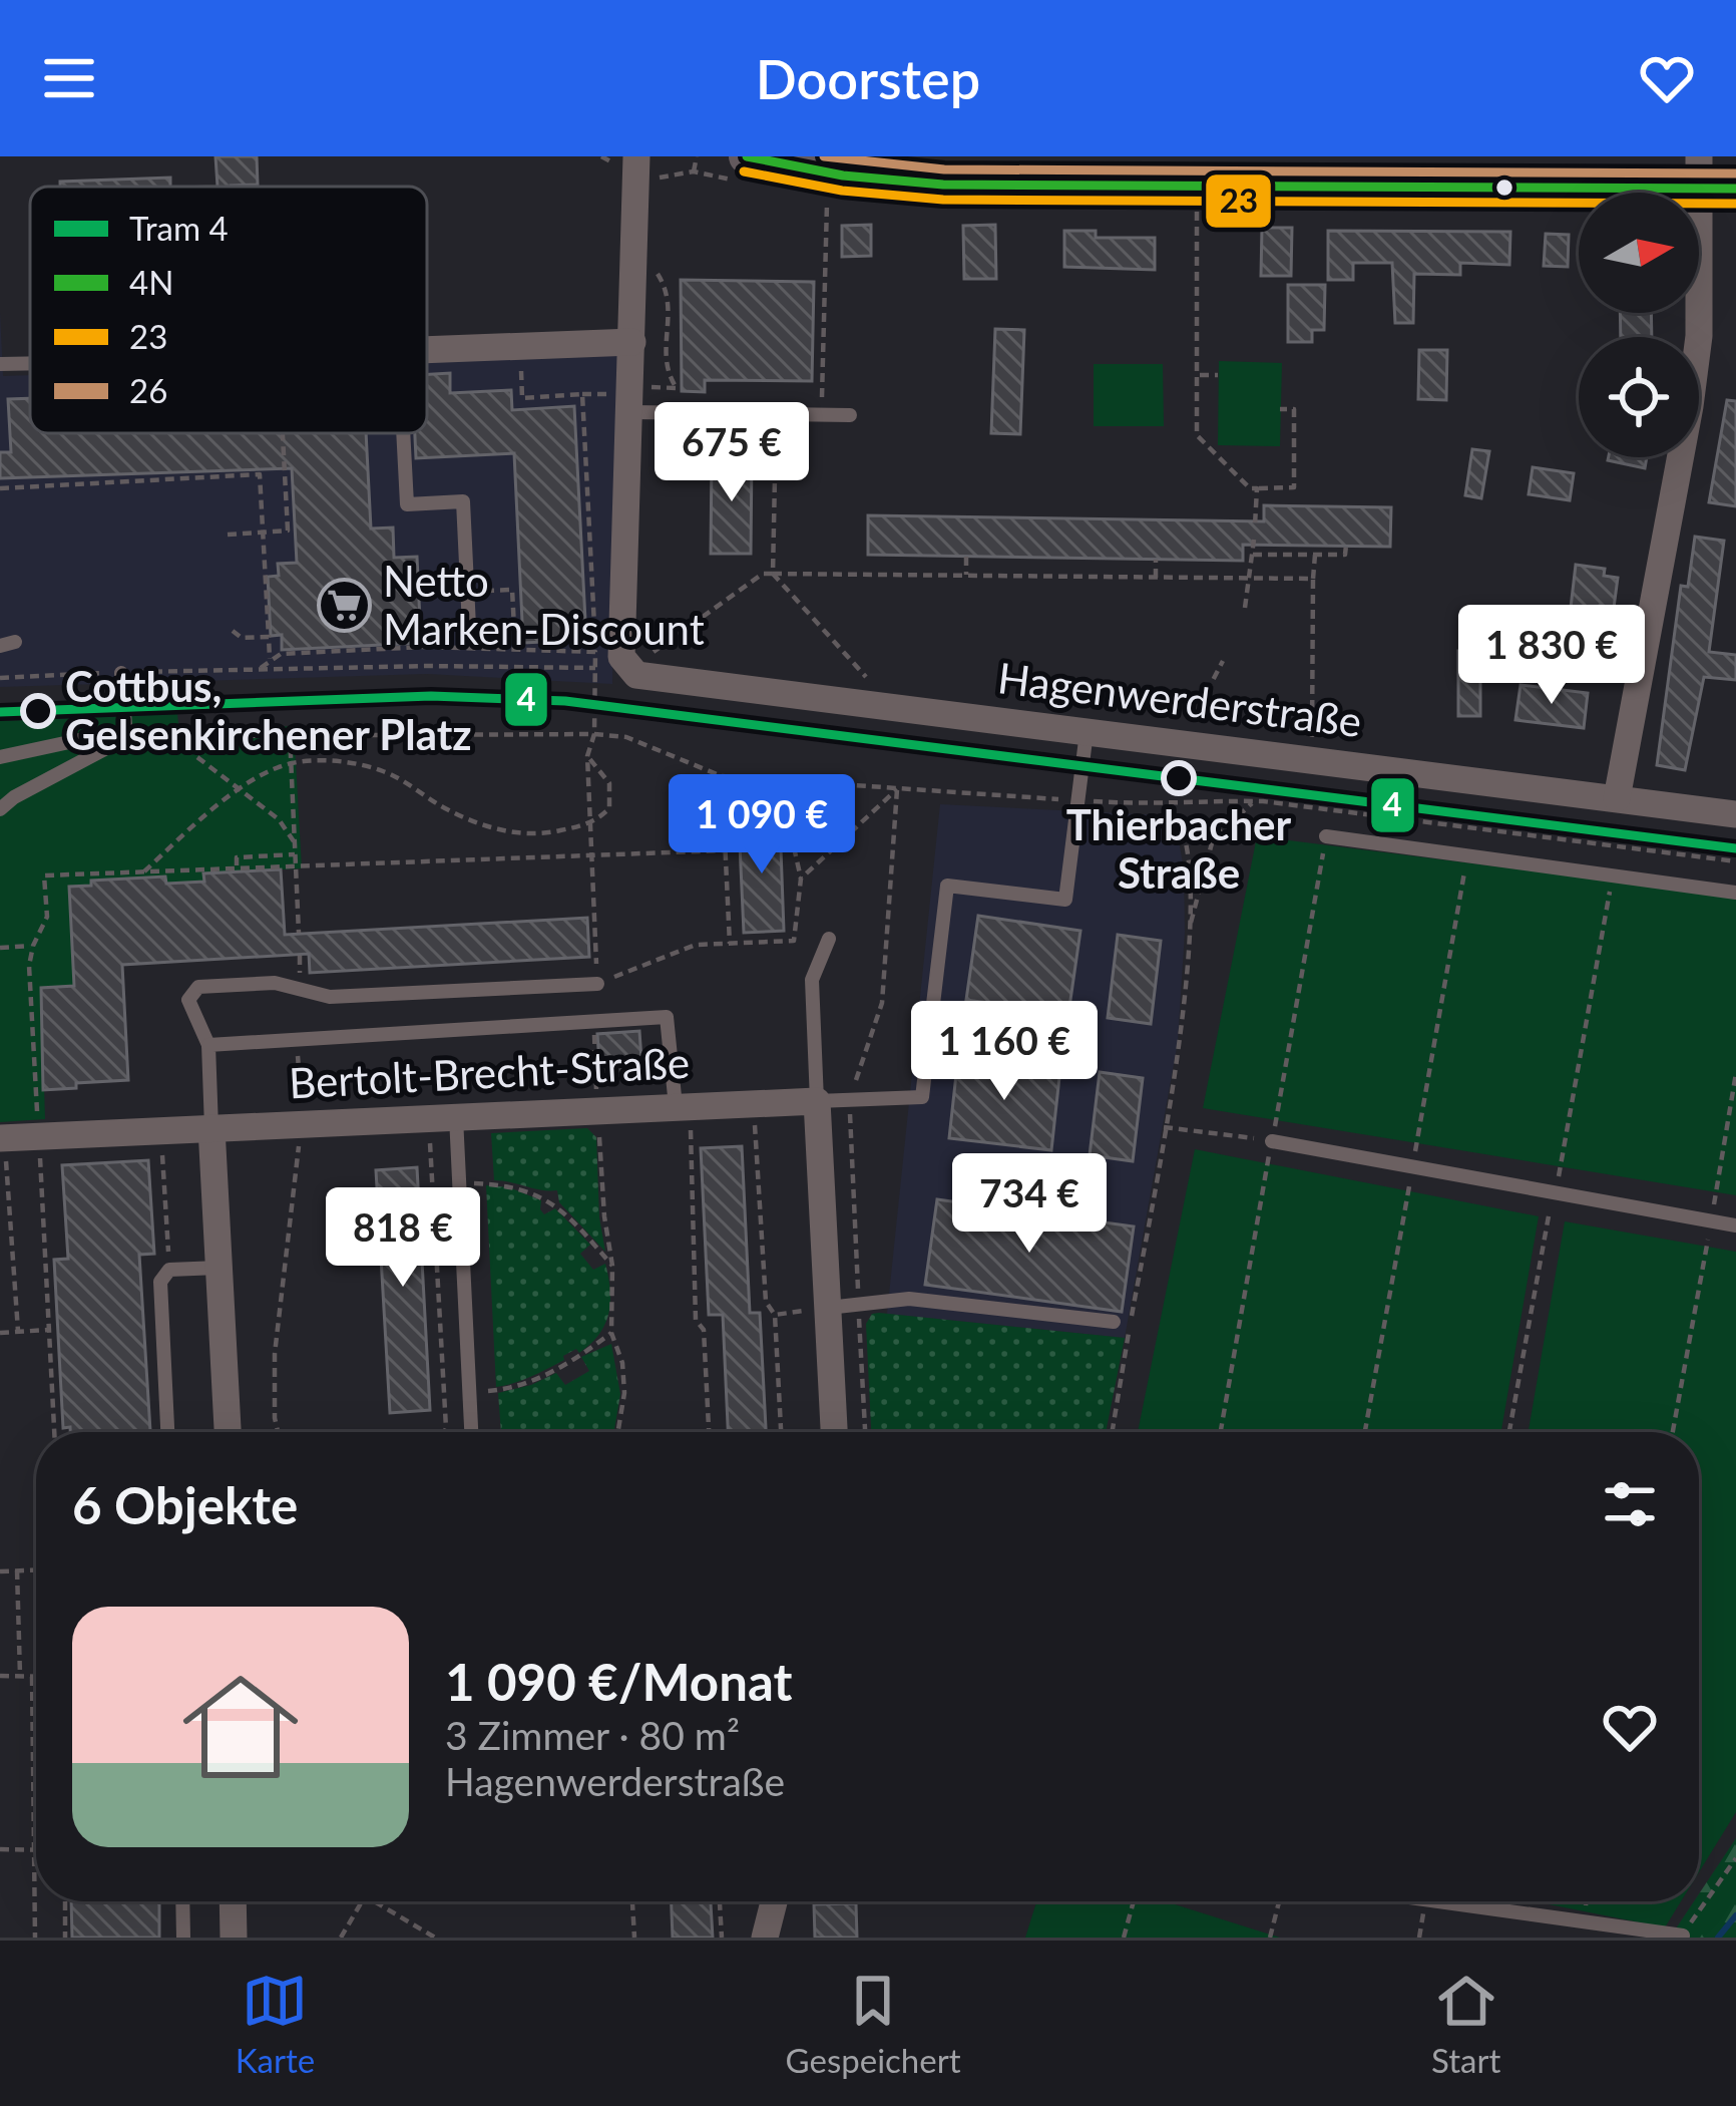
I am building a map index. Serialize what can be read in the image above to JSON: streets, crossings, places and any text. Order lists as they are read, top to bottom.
{
  "streets": {
    "street": ["Hagenwerderstraße", "Bertolt-Brecht-Straße"]
  },
  "places": {
    "supermarket": ["Netto Marken-Discount"],
    "other": ["Cottbus, Gelsenkirchener Platz", "Thierbacher Straße"]
  },
  "lines": [
    "transit line 4N",
    "transit line 26",
    "transit line 23",
    "tram line 4"
  ],
  "legend": [
    "Tram 4",
    "4N",
    "23",
    "26"
  ],
  "north": "right",
  "page": {
    "header": "Doorstep",
    "price": [
      "675 €",
      "1 830 €",
      "1 090 €",
      "1 160 €",
      "734 €",
      "818 €"
    ],
    "heading": "6 Objekte",
    "list": [
      {
        "name": "1 090 €/Monat",
        "note": "3 Zimmer · 80 m² · Hagenwerderstraße"
      }
    ],
    "tabs": ["Karte", "Gespeichert", "Start"]
  }
}
